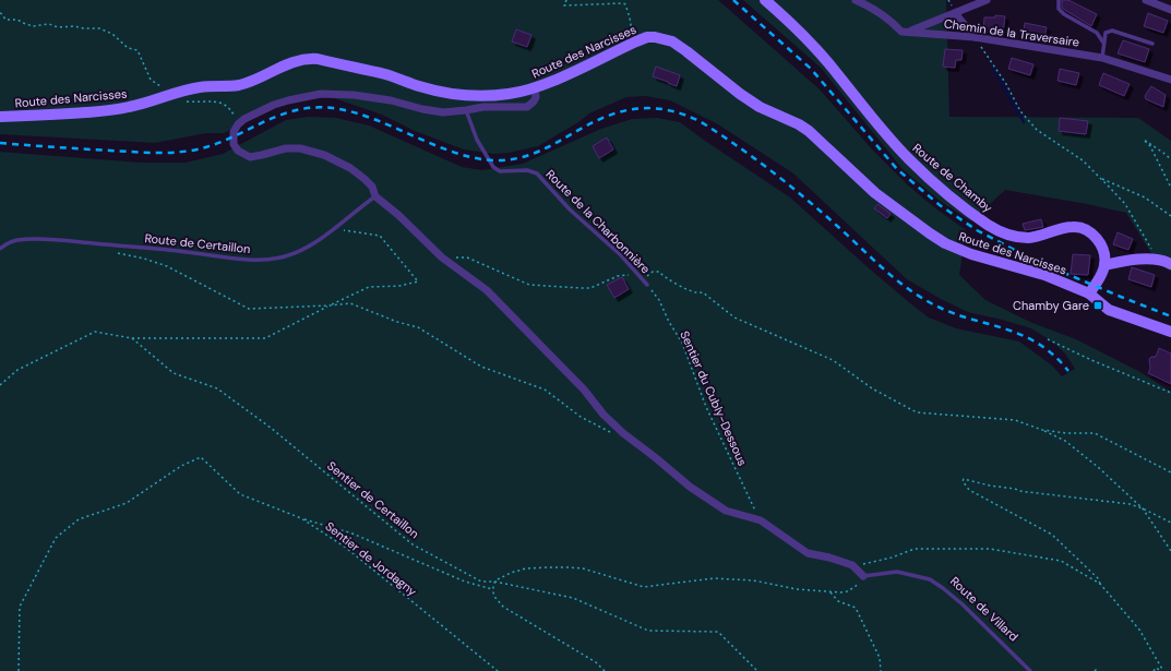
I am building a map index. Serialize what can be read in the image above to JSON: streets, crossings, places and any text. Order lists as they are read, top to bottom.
{
  "streets": {
    "street": ["Chemin de la Traversaire", "Route des Narcisses", "Route de Chamby"],
    "lane": ["Route de la Charbonnière", "Route de Certaillon", "Route de Villard"],
    "path": ["Sentier du Cubly-Dessous", "Sentier de Certaillon", "Sentier de Jordagny"]
  },
  "crossings": [
    ["Route de la Charbonnière", "Sentier du Cubly-Dessous"]
  ],
  "places": {
    "transit": ["Chamby Gare"]
  }
}
